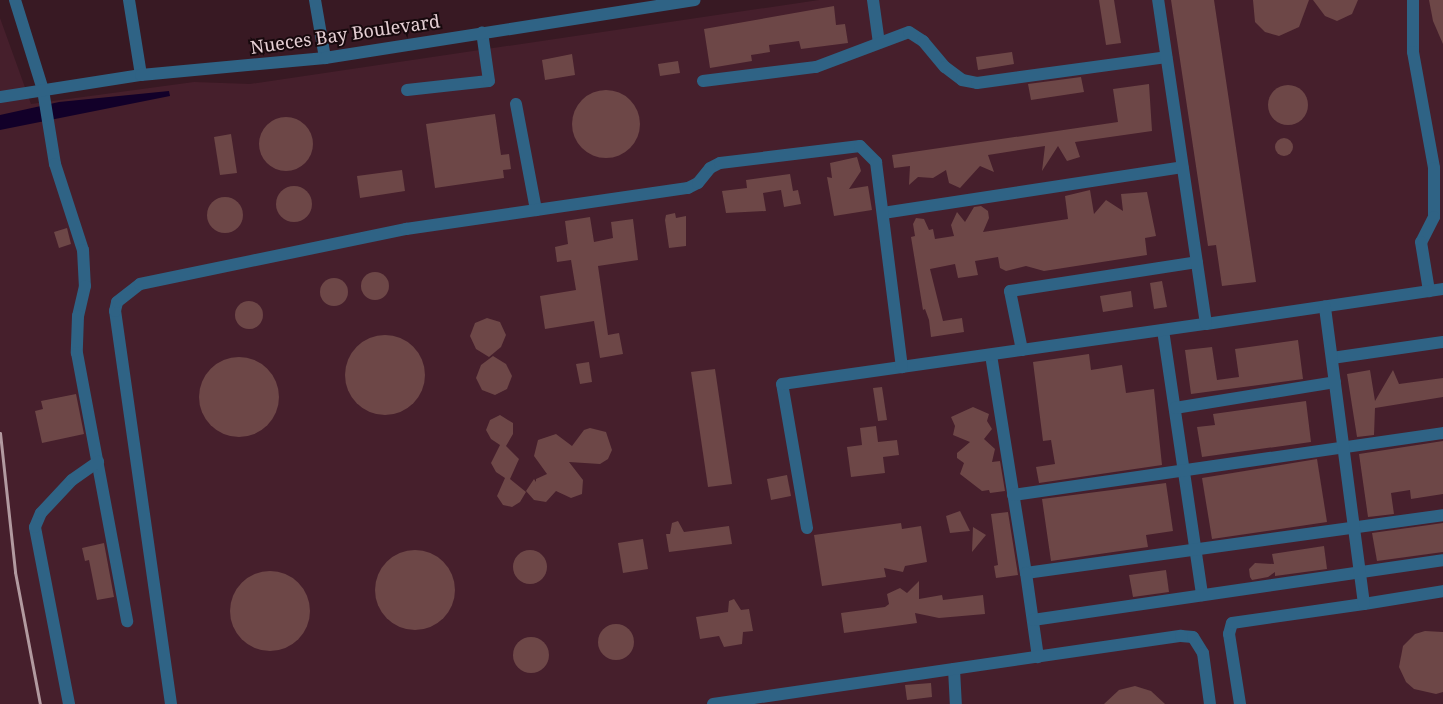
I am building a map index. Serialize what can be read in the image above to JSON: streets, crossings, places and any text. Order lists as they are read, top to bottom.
{
  "streets": {
    "street": ["Nueces Bay Boulevard"]
  }
}
